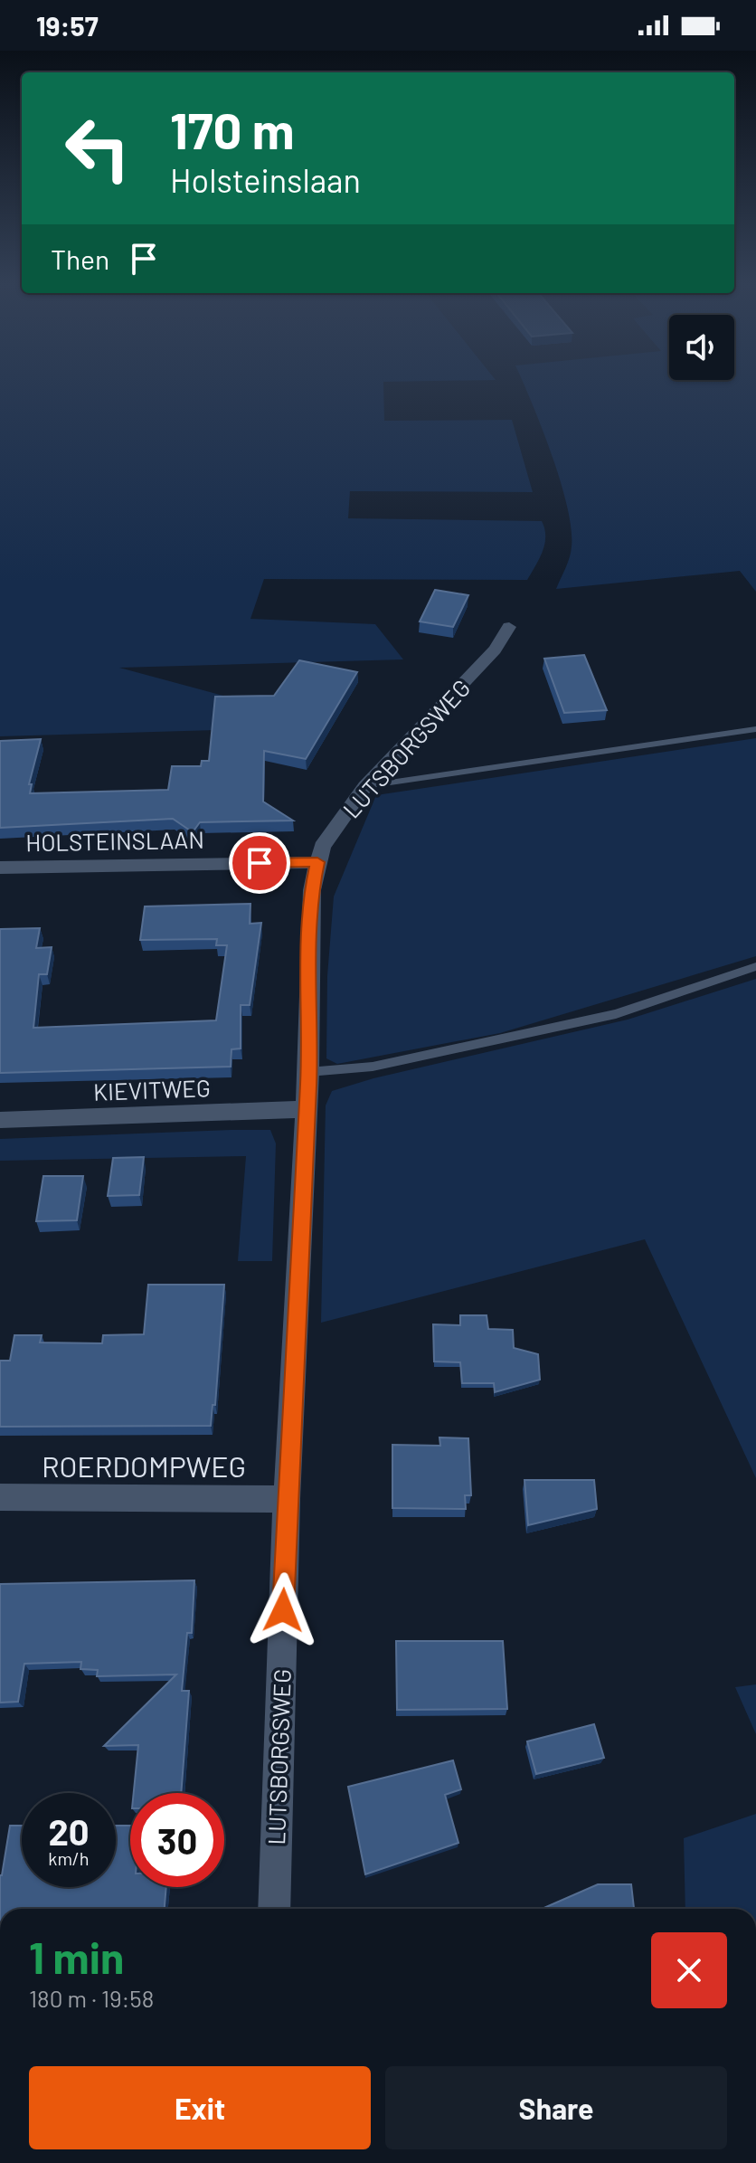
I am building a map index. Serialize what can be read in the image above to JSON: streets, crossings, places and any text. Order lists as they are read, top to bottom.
{
  "streets": {
    "street": [
      "LUTSBORGSWEG",
      "HOLSTEINSLAAN",
      "KIEVITWEG",
      "ROERDOMPWEG"
    ]
  },
  "crossings": [
    ["LUTSBORGSWEG", "HOLSTEINSLAAN"],
    ["LUTSBORGSWEG", "KIEVITWEG"],
    ["LUTSBORGSWEG", "ROERDOMPWEG"]
  ],
  "page": {
    "status": "19:57",
    "turn": ["170 m", "Holsteinslaan"],
    "then": "Then",
    "speed": "20 km/h",
    "limit": "30",
    "heading": ["1 min", "180 m · 19:58"],
    "buttons": ["Exit", "Share"]
  }
}
